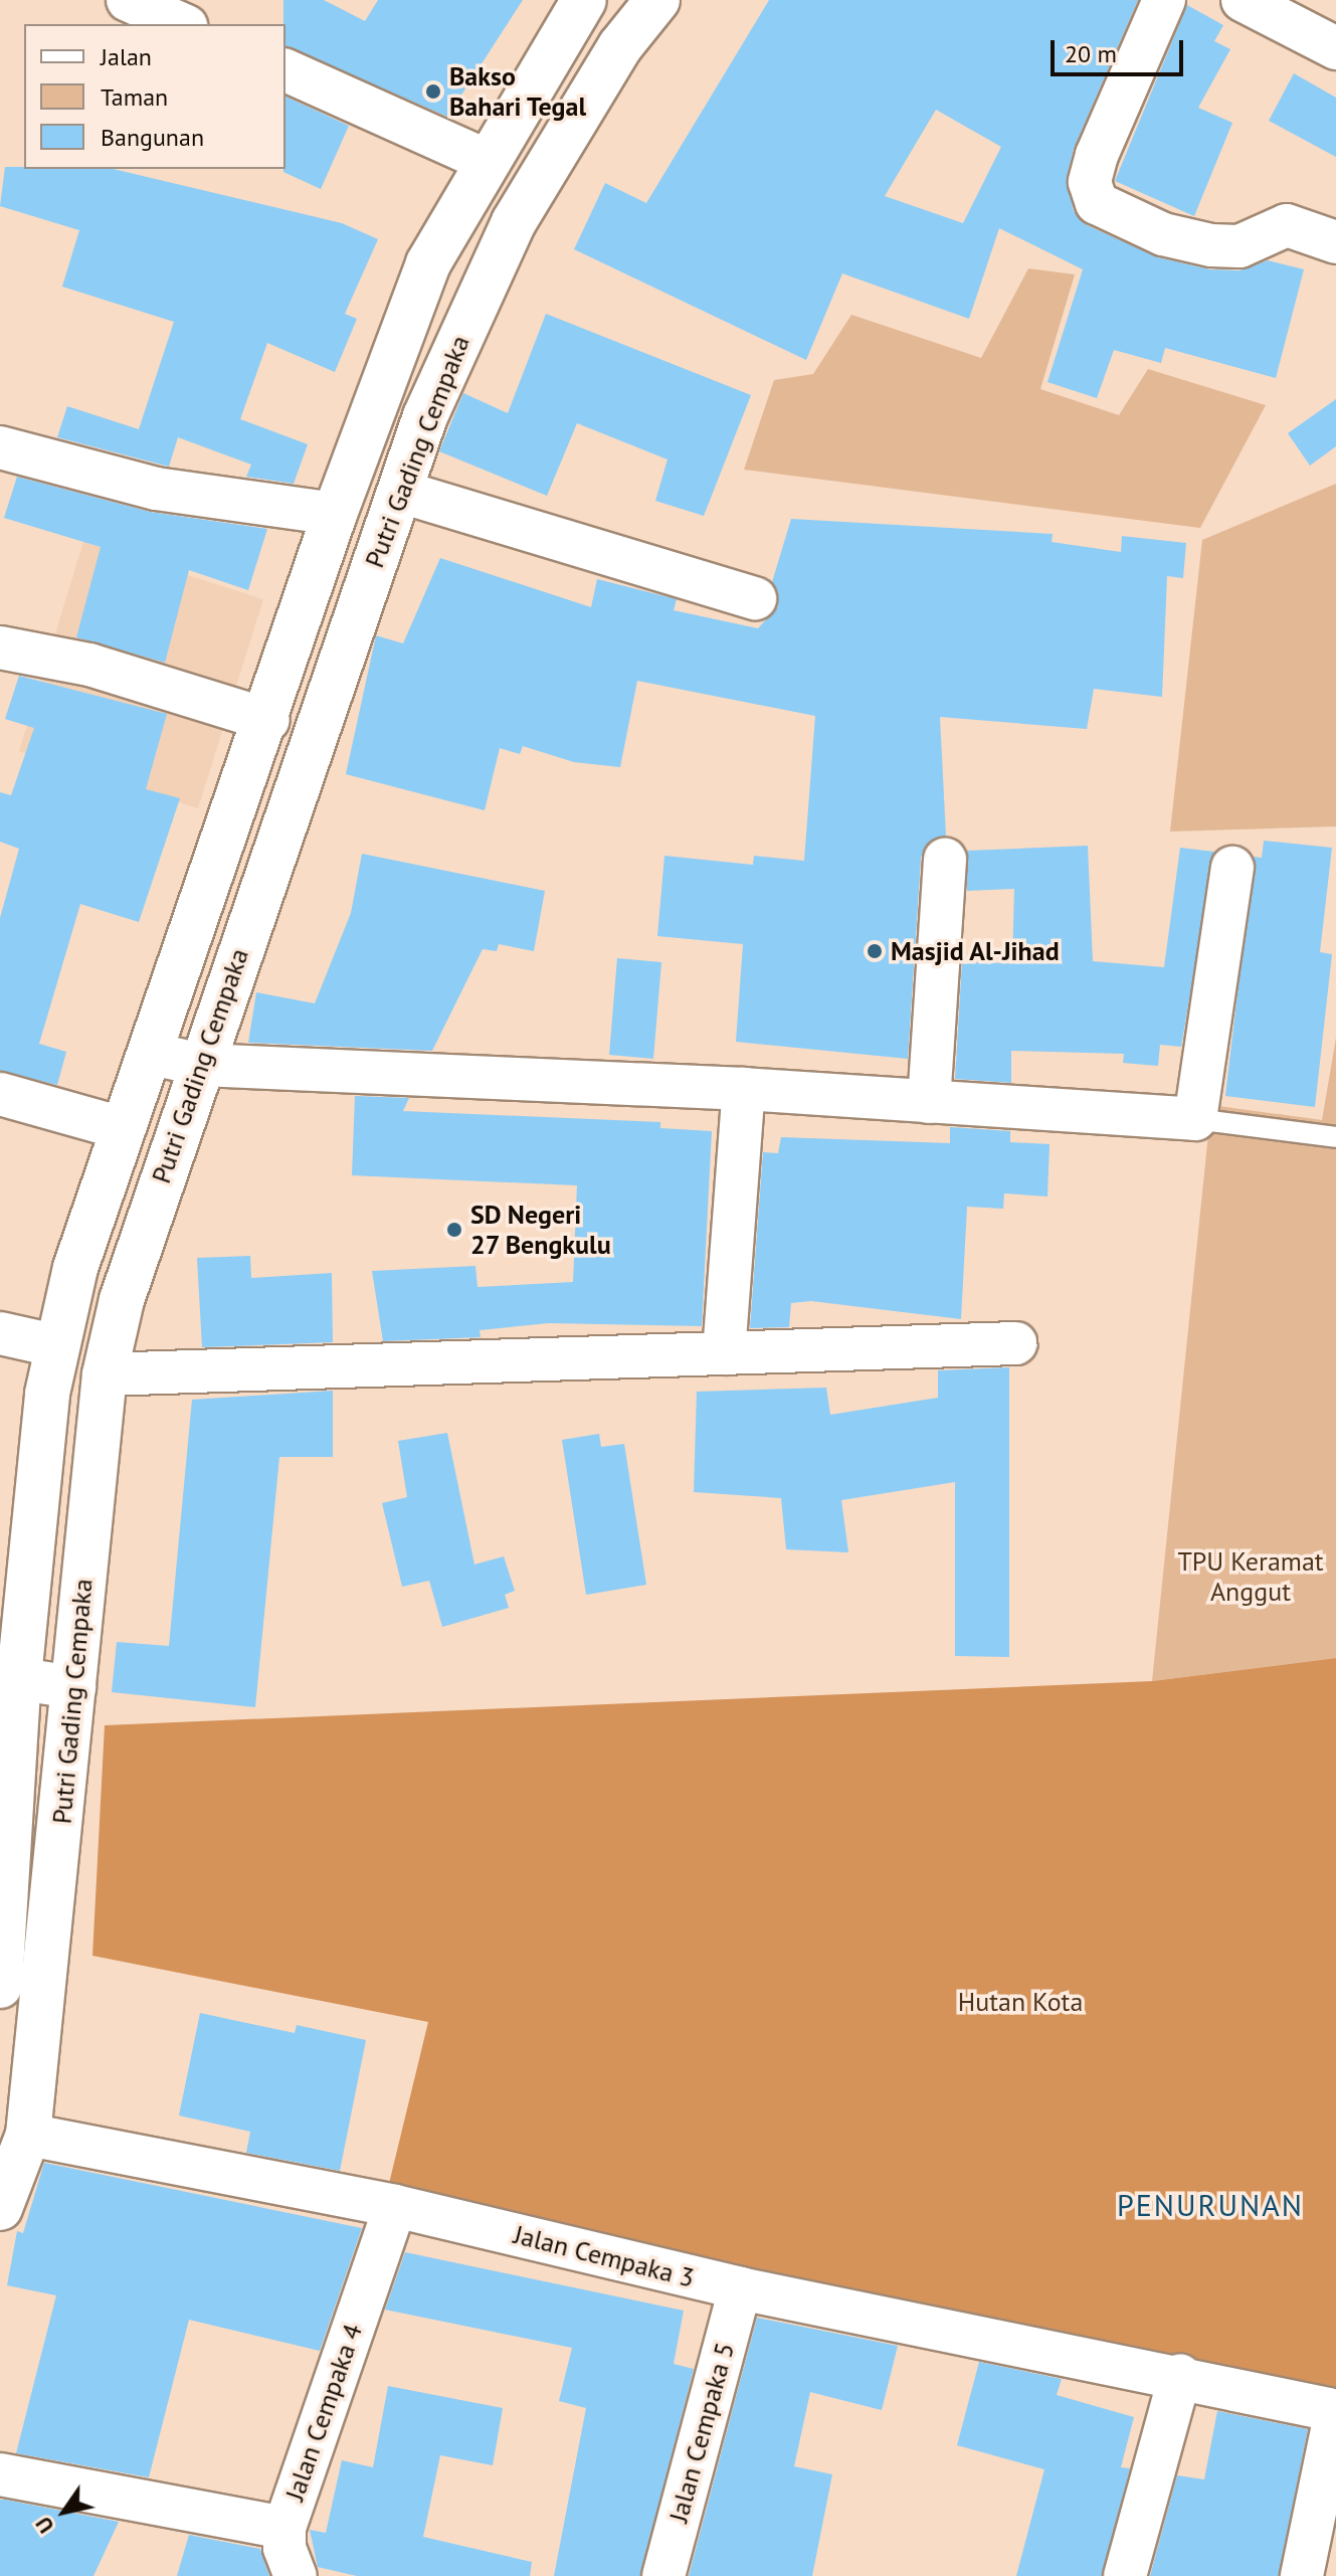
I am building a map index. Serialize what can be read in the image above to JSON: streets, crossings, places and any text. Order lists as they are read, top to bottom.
{
  "streets": {
    "street": [
      "Putri Gading Cempaka",
      "Jalan Cempaka 3",
      "Jalan Cempaka 4",
      "Jalan Cempaka 5"
    ]
  },
  "crossings": [
    ["Putri Gading Cempaka", "Jalan Cempaka 3"],
    ["Jalan Cempaka 3", "Jalan Cempaka 4"],
    ["Jalan Cempaka 3", "Jalan Cempaka 5"]
  ],
  "districts": ["PENURUNAN"],
  "parks": ["TPU Keramat Anggut", "Hutan Kota"],
  "places": ["Bakso Bahari Tegal", "Masjid Al-Jihad", "SD Negeri 27 Bengkulu"],
  "legend": ["Jalan", "Taman", "Bangunan"],
  "scale_bar": "20 m",
  "north": "bottom left"
}
